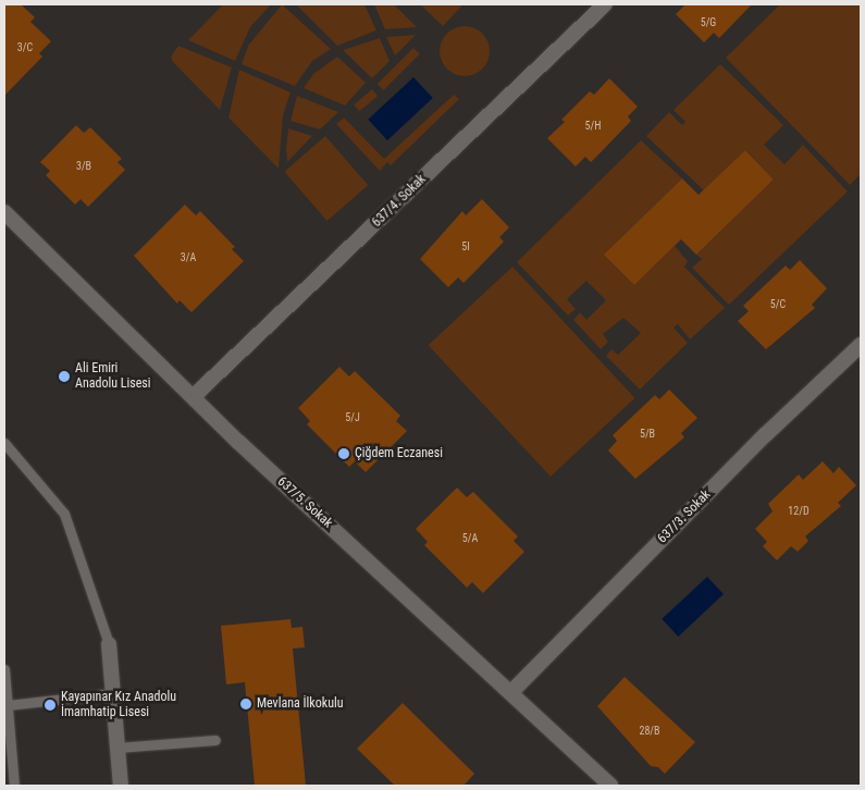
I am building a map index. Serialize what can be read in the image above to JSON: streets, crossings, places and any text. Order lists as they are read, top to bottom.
{
  "streets": {
    "street": ["637/4. Sokak", "637/5. Sokak", "637/3. Sokak"]
  },
  "crossings": [
    ["637/4. Sokak", "637/5. Sokak"],
    ["637/5. Sokak", "637/3. Sokak"]
  ],
  "places": [
    "Ali Emiri Anadolu Lisesi",
    "Çiğdem Eczanesi",
    "Mevlana İlkokulu",
    "Kayapınar Kız Anadolu İmamhatip Lisesi"
  ],
  "house_numbers": [
    "5/G",
    "3/C",
    "5/H",
    "3/B",
    "5I",
    "3/A",
    "5/C",
    "5/J",
    "5/B",
    "12/D",
    "5/A",
    "28/B"
  ]
}
